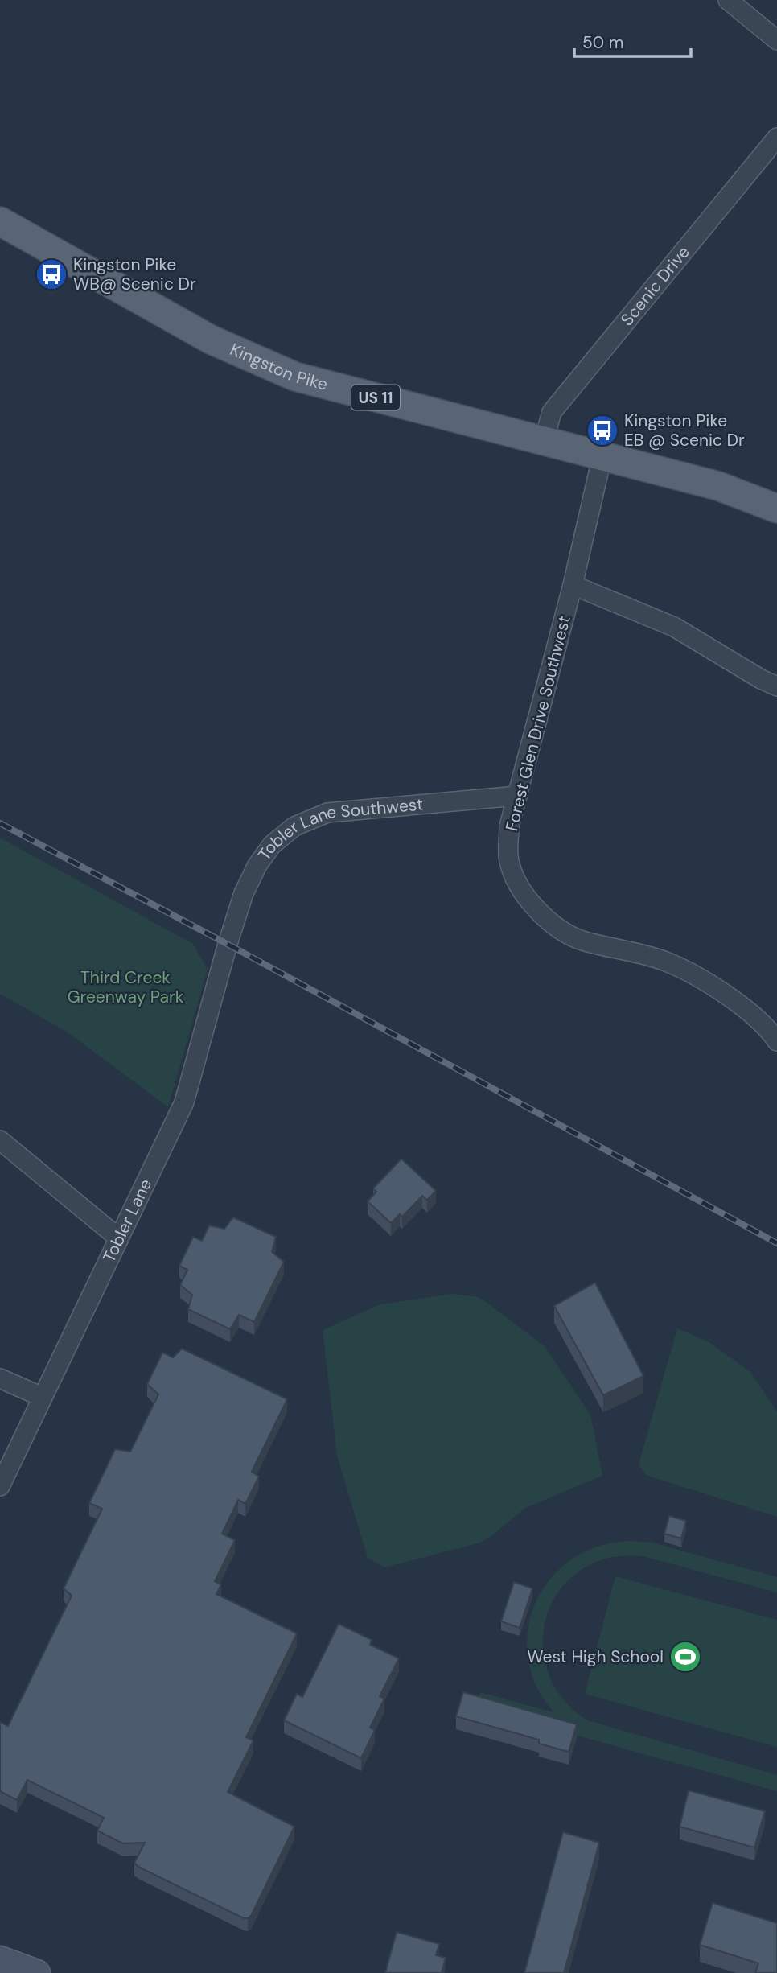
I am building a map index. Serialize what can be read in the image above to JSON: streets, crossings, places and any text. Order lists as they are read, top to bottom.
{
  "streets": {
    "main road": ["Kingston Pike", "US 11"],
    "street": [
      "Scenic Drive",
      "Forest Glen Drive Southwest",
      "Tobler Lane Southwest",
      "Tobler Lane"
    ]
  },
  "crossings": [
    ["Scenic Drive", "Kingston Pike"],
    ["Kingston Pike", "Forest Glen Drive Southwest"],
    ["Forest Glen Drive Southwest", "Tobler Lane Southwest"],
    ["Tobler Lane Southwest", "Tobler Lane"]
  ],
  "parks": ["Third Creek Greenway Park"],
  "places": {
    "bus stop": ["Kingston Pike WB@ Scenic Dr", "Kingston Pike EB @ Scenic Dr"],
    "sports": ["West High School"]
  },
  "scale_bar": "50 m"
}
